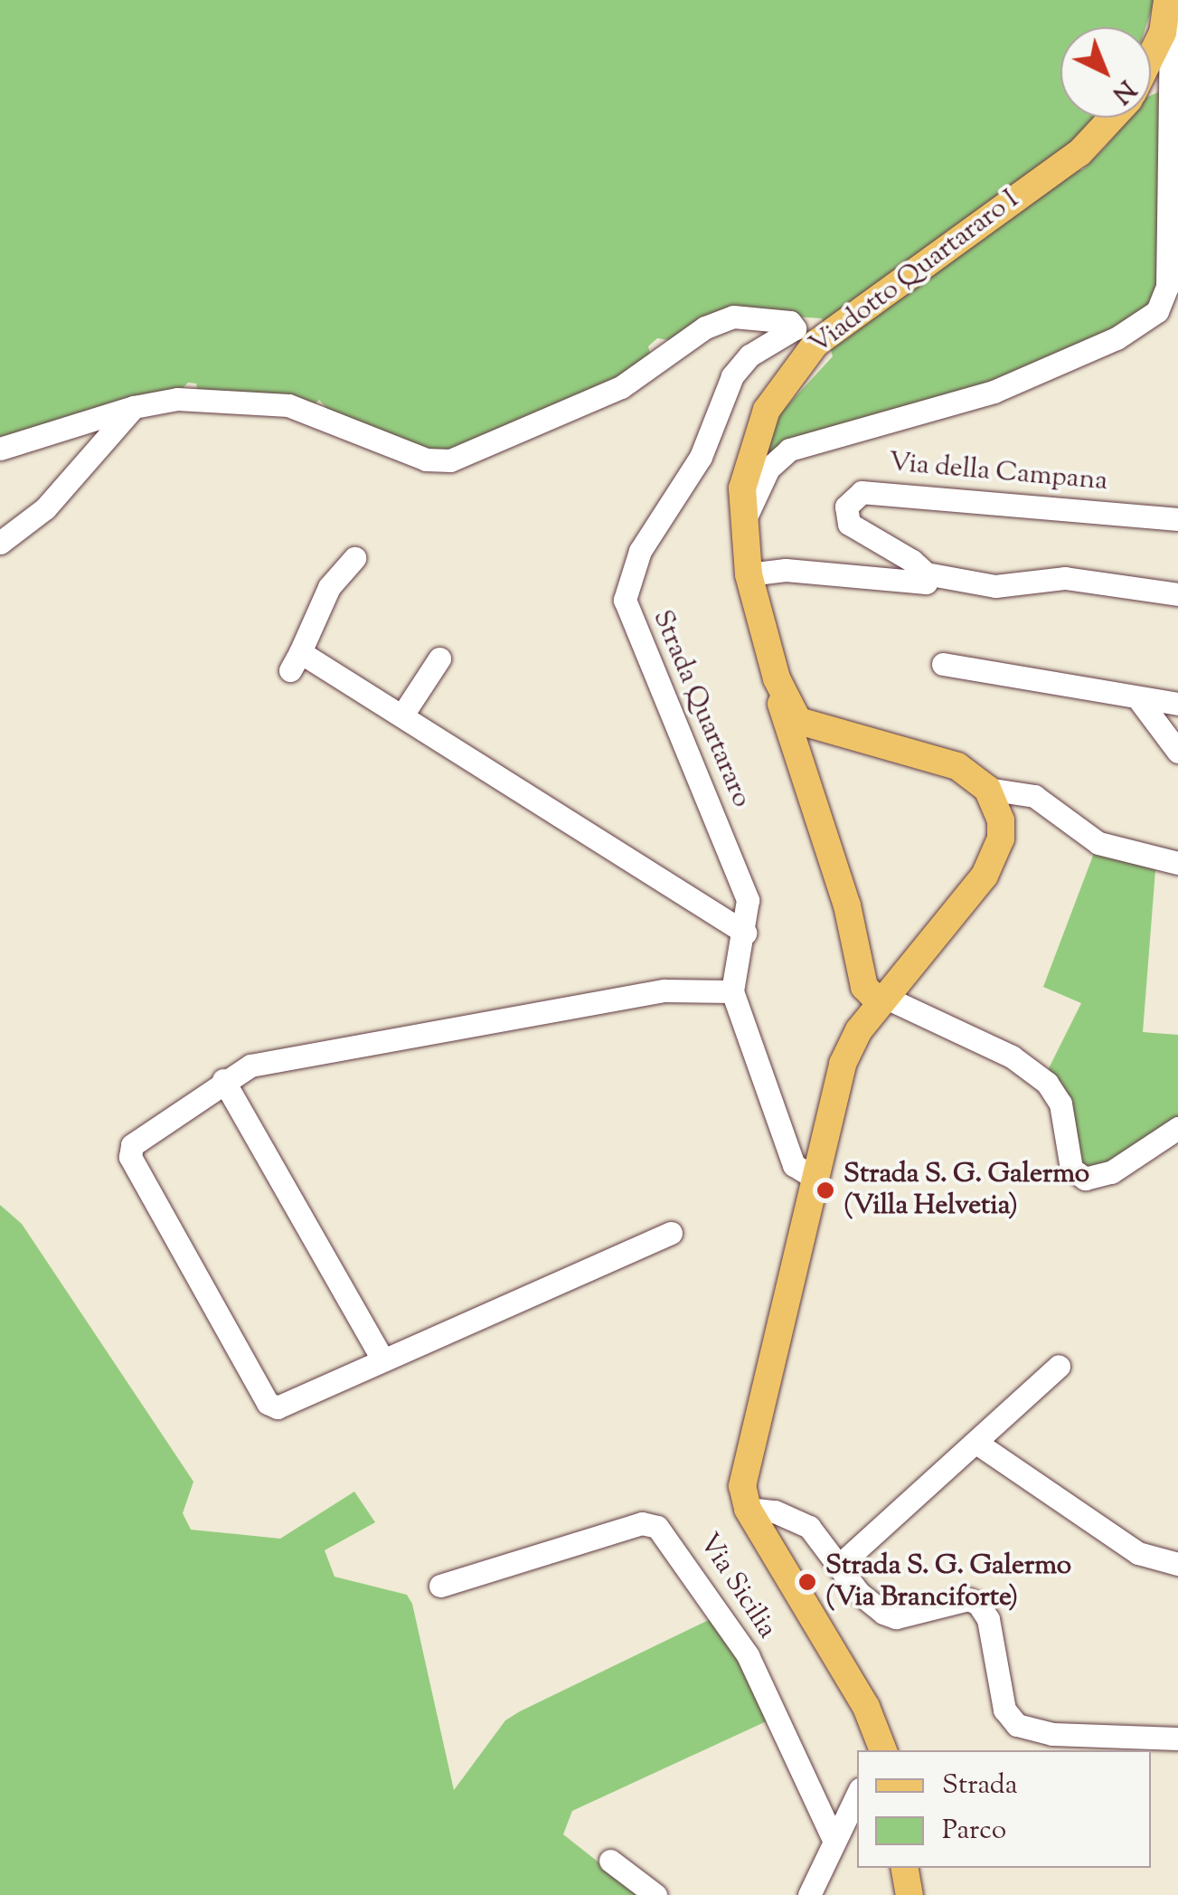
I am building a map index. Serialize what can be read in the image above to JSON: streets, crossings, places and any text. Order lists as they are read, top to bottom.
{
  "streets": {
    "main road": ["Viadotto Quartararo I"],
    "street": ["Via della Campana", "Strada Quartararo", "Via Sicilia"]
  },
  "places": ["Strada S. G. Galermo (Villa Helvetia)", "Strada S. G. Galermo (Via Branciforte)"],
  "legend": ["Strada", "Parco"],
  "north": "bottom right"
}
